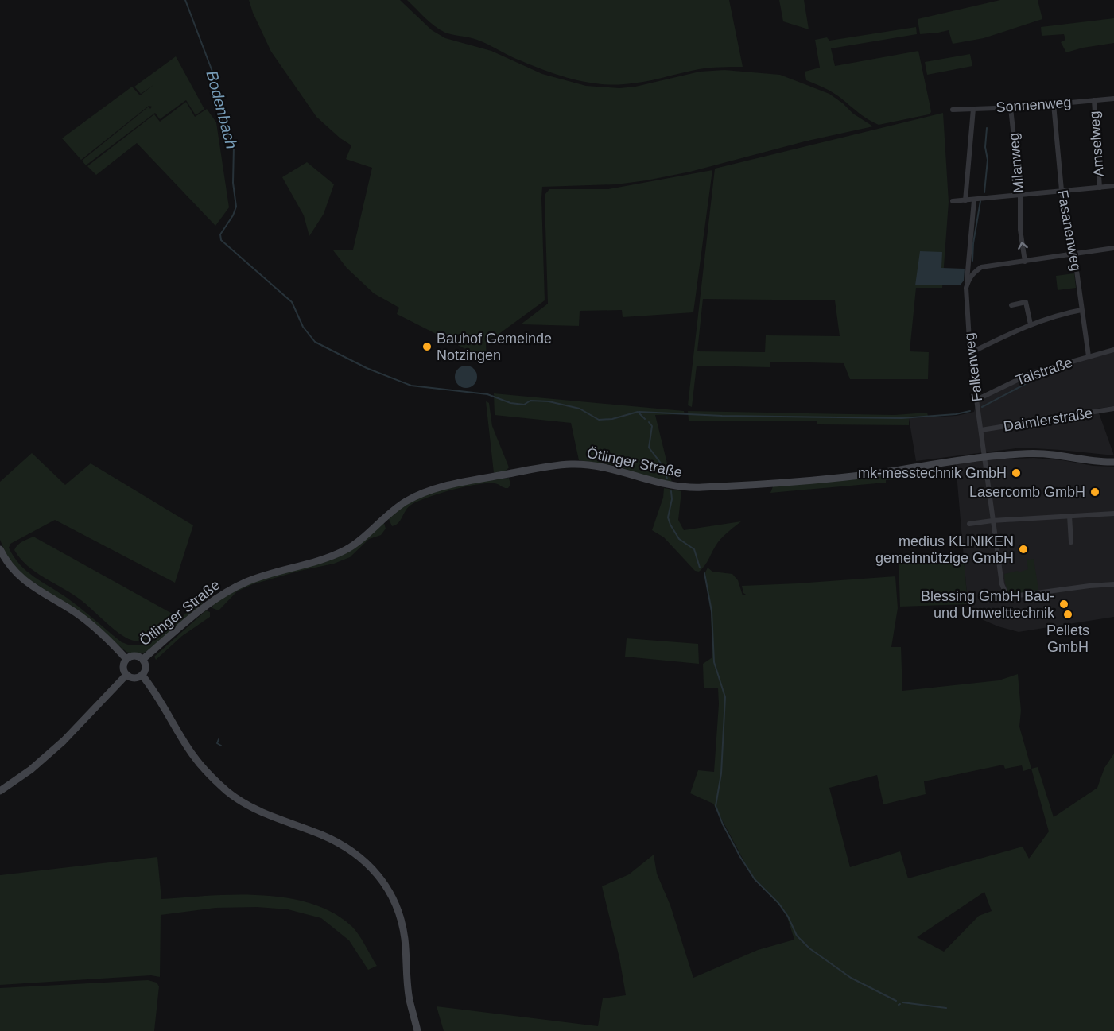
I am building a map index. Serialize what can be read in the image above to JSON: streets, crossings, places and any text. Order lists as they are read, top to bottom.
{
  "streets": {
    "street": [
      "Sonnenweg",
      "Amselweg",
      "Milanweg",
      "Fasanenweg",
      "Falkenweg",
      "Talstraße",
      "Daimlerstraße",
      "Ötlinger Straße"
    ]
  },
  "crossings": [
    ["Sonnenweg", "Amselweg"],
    ["Sonnenweg", "Milanweg"],
    ["Sonnenweg", "Fasanenweg"],
    ["Milanweg", "Falkenweg"],
    ["Fasanenweg", "Talstraße"],
    ["Falkenweg", "Talstraße"],
    ["Falkenweg", "Daimlerstraße"],
    ["Falkenweg", "Ötlinger Straße"]
  ],
  "water": ["Bodenbach"],
  "places": [
    "Bauhof Gemeinde Notzingen",
    "mk-messtechnik GmbH",
    "Lasercomb GmbH",
    "medius KLINIKEN gemeinnützige GmbH",
    "Blessing GmbH Bau- und Umwelttechnik",
    "Pellets GmbH"
  ]
}
